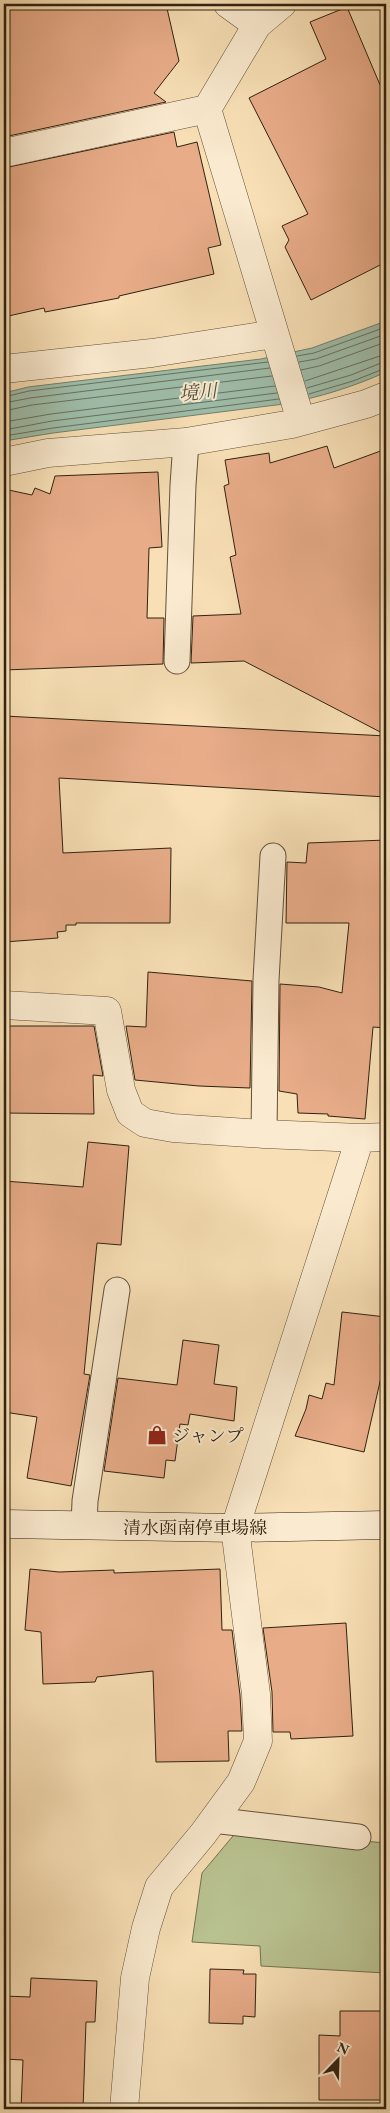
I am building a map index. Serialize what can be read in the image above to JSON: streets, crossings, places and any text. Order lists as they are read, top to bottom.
{
  "streets": {
    "street": ["清水函南停車場線"]
  },
  "water": ["境川"],
  "places": {
    "shop": ["ジャンプ"]
  },
  "north": "top right"
}
